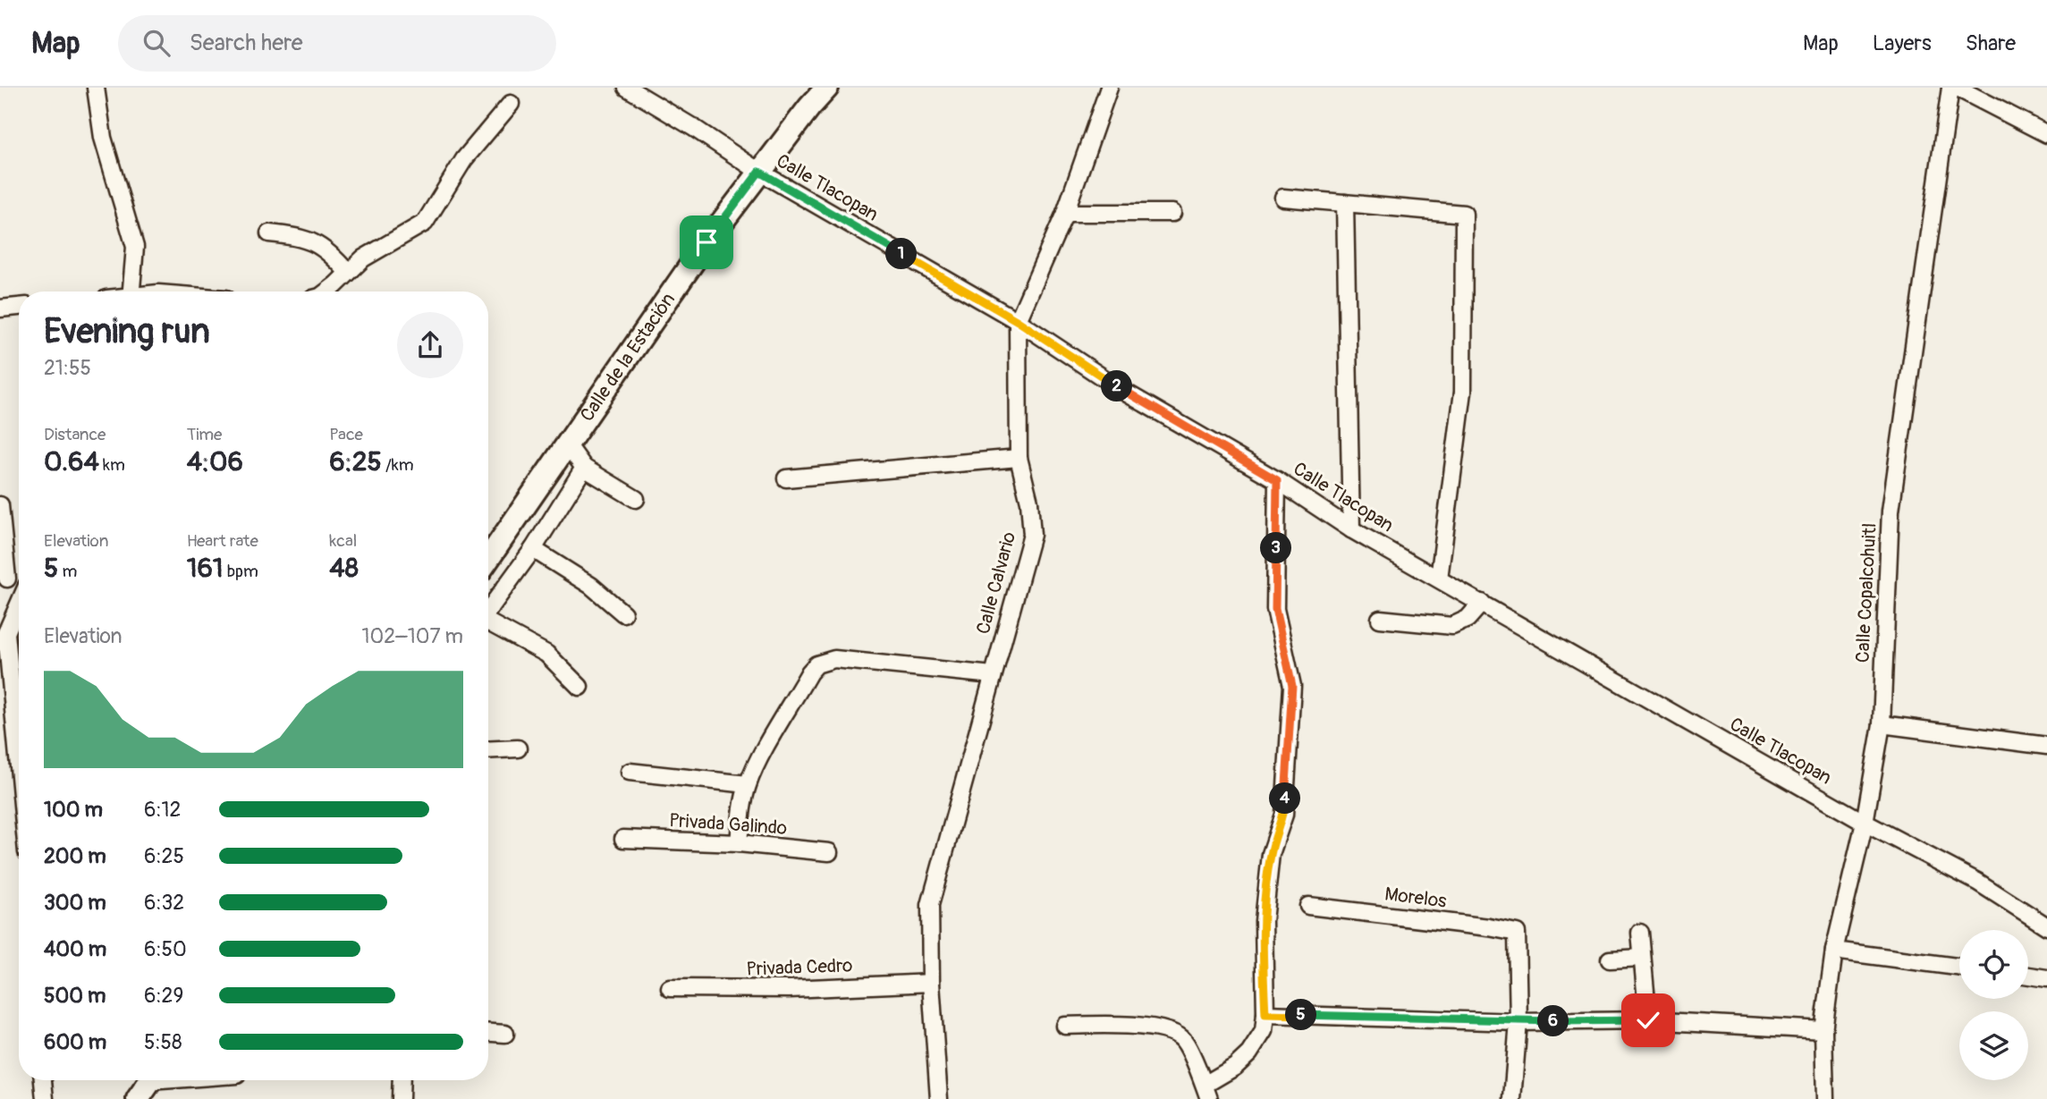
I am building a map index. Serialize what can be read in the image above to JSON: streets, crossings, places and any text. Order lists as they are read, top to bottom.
{
  "streets": {
    "street": [
      "Calle Tlacopan",
      "Calle de la Estación",
      "Calle Calvario",
      "Calle Copalcohuitl",
      "Privada Galindo",
      "Morelos",
      "Privada Cedro"
    ]
  },
  "crossings": [
    ["Calle Tlacopan", "Calle de la Estación"],
    ["Calle Tlacopan", "Calle Calvario"],
    ["Calle Tlacopan", "Calle Copalcohuitl"],
    ["Calle Calvario", "Privada Cedro"]
  ],
  "page": {
    "header": "Map",
    "search": "Search here",
    "nav": ["Map", "Layers", "Share"],
    "pins": [
      "1",
      "2",
      "3",
      "4",
      "5",
      "6"
    ],
    "heading": ["Evening run", "21:55"],
    "stats": [
      ["Distance", "0.64 km"],
      ["Time", "4:06"],
      ["Pace", "6:25 /km"],
      ["Elevation", "5 m"],
      ["Heart rate", "161 bpm"],
      ["kcal", "48"]
    ],
    "chart": ["Elevation", "102–107 m"],
    "list": [
      {
        "name": "100 m",
        "note": "6:12"
      },
      {
        "name": "200 m",
        "note": "6:25"
      },
      {
        "name": "300 m",
        "note": "6:32"
      },
      {
        "name": "400 m",
        "note": "6:50"
      },
      {
        "name": "500 m",
        "note": "6:29"
      },
      {
        "name": "600 m",
        "note": "5:58"
      }
    ]
  }
}
